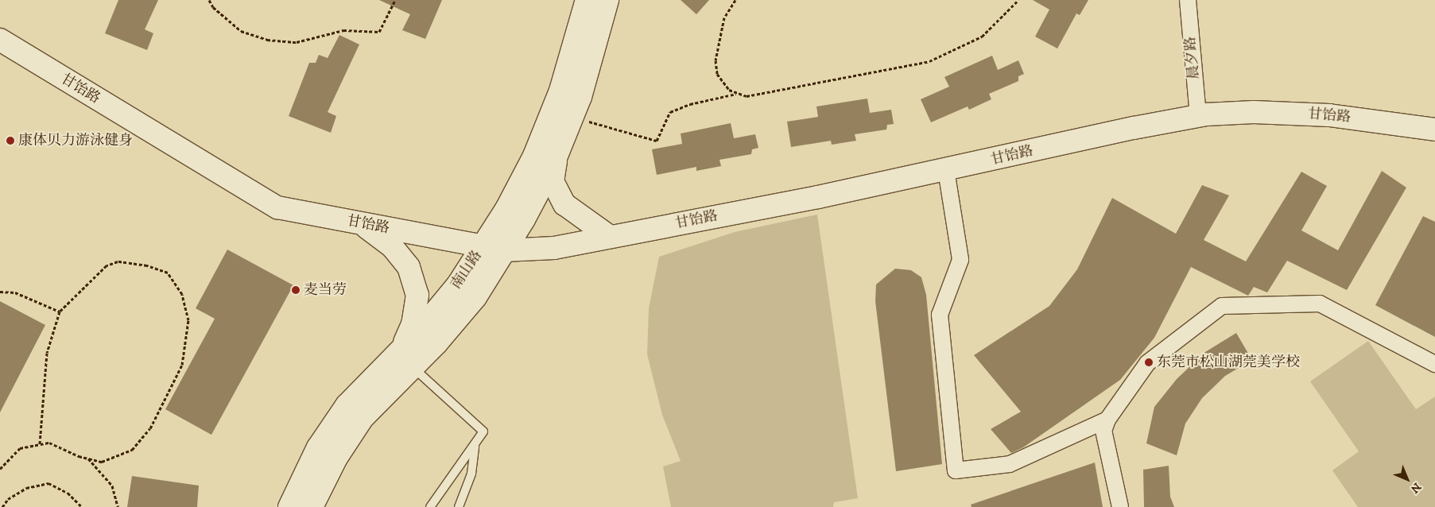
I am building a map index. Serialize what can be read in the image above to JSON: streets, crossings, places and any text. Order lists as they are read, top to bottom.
{
  "streets": {
    "street": ["晨夕路", "甘饴路", "南山路"]
  },
  "crossings": [
    ["晨夕路", "甘饴路"],
    ["甘饴路", "南山路"]
  ],
  "places": ["康体贝力游泳健身", "麦当劳", "东莞市松山湖莞美学校"],
  "north": "bottom right"
}
